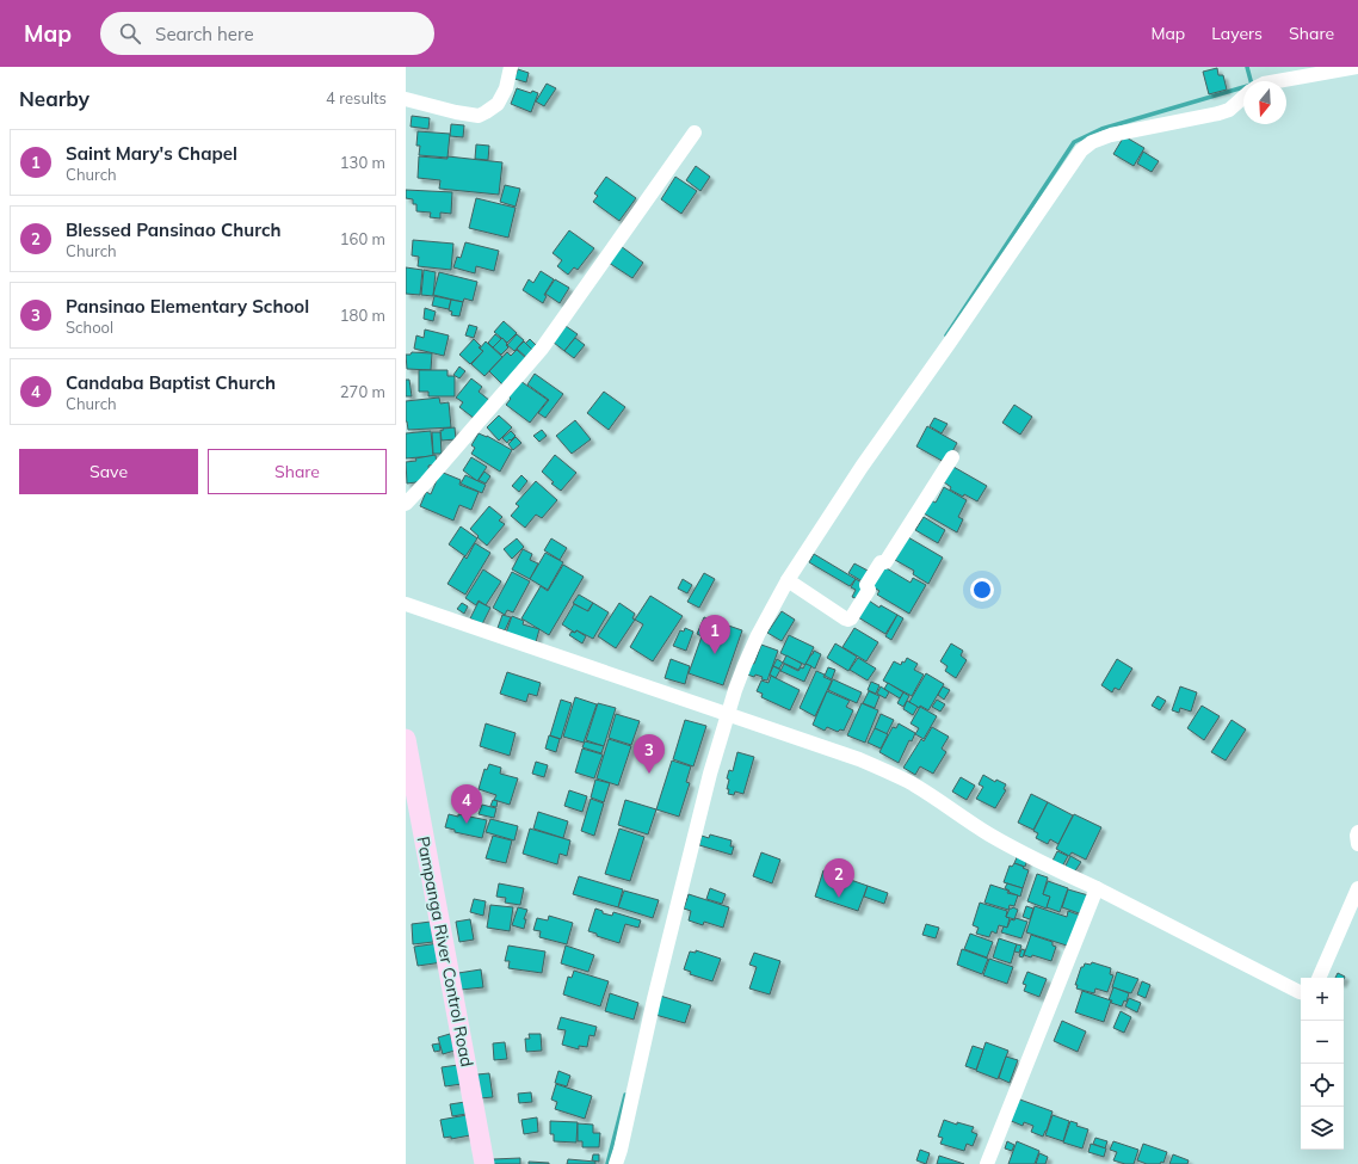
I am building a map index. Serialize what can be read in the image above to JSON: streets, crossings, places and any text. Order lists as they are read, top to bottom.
{
  "streets": {
    "main road": ["Pampanga River Control Road"]
  },
  "north": "bottom",
  "page": {
    "header": "Map",
    "search": "Search here",
    "nav": ["Map", "Layers", "Share"],
    "heading": ["Nearby", "4 results"],
    "list": [
      {
        "mark": "1",
        "name": "Saint Mary's Chapel",
        "note": "Church",
        "value": "130 m"
      },
      {
        "mark": "2",
        "name": "Blessed Pansinao Church",
        "note": "Church",
        "value": "160 m"
      },
      {
        "mark": "3",
        "name": "Pansinao Elementary School",
        "note": "School",
        "value": "180 m"
      },
      {
        "mark": "4",
        "name": "Candaba Baptist Church",
        "note": "Church",
        "value": "270 m"
      }
    ],
    "buttons": ["Save", "Share"],
    "pins": [
      "1",
      "3",
      "4",
      "2"
    ],
    "map_buttons": ["+", "−"]
  }
}
